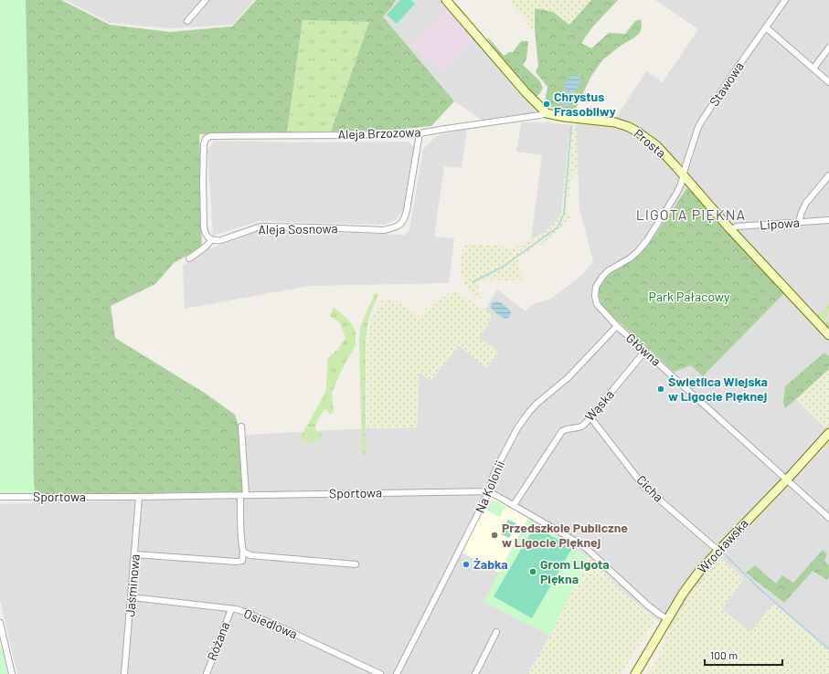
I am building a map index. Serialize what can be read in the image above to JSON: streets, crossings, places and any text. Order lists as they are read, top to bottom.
{
  "streets": {
    "street": [
      "Stawowa",
      "Aleja Brzozowa",
      "Prosta",
      "Lipowa",
      "Aleja Sosnowa",
      "Główna",
      "Wąska",
      "Na Kolonii",
      "Cicha",
      "Sportowa",
      "Wrocławska",
      "Jaśminowa",
      "Osiedlowa",
      "Różana"
    ]
  },
  "crossings": [
    ["Stawowa", "Prosta"],
    ["Stawowa", "Główna"],
    ["Aleja Brzozowa", "Prosta"],
    ["Aleja Brzozowa", "Aleja Sosnowa"],
    ["Prosta", "Lipowa"],
    ["Prosta", "Główna"],
    ["Główna", "Wąska"],
    ["Główna", "Na Kolonii"],
    ["Główna", "Wrocławska"],
    ["Wąska", "Cicha"],
    ["Wąska", "Sportowa"],
    ["Na Kolonii", "Sportowa"],
    ["Cicha", "Wrocławska"],
    ["Sportowa", "Wrocławska"],
    ["Sportowa", "Jaśminowa"],
    ["Jaśminowa", "Osiedlowa"],
    ["Osiedlowa", "Różana"]
  ],
  "districts": ["LIGOTA PIĘKNA"],
  "parks": ["Park Pałacowy"],
  "places": [
    "Chrystus Frasobliwy",
    "Świetlica Wiejska w Ligocie Pięknej",
    "Przedszkole Publiczne w Ligocie Pięknej",
    "Żabka",
    "Grom Ligota Piękna"
  ],
  "scale_bar": "100 m"
}
